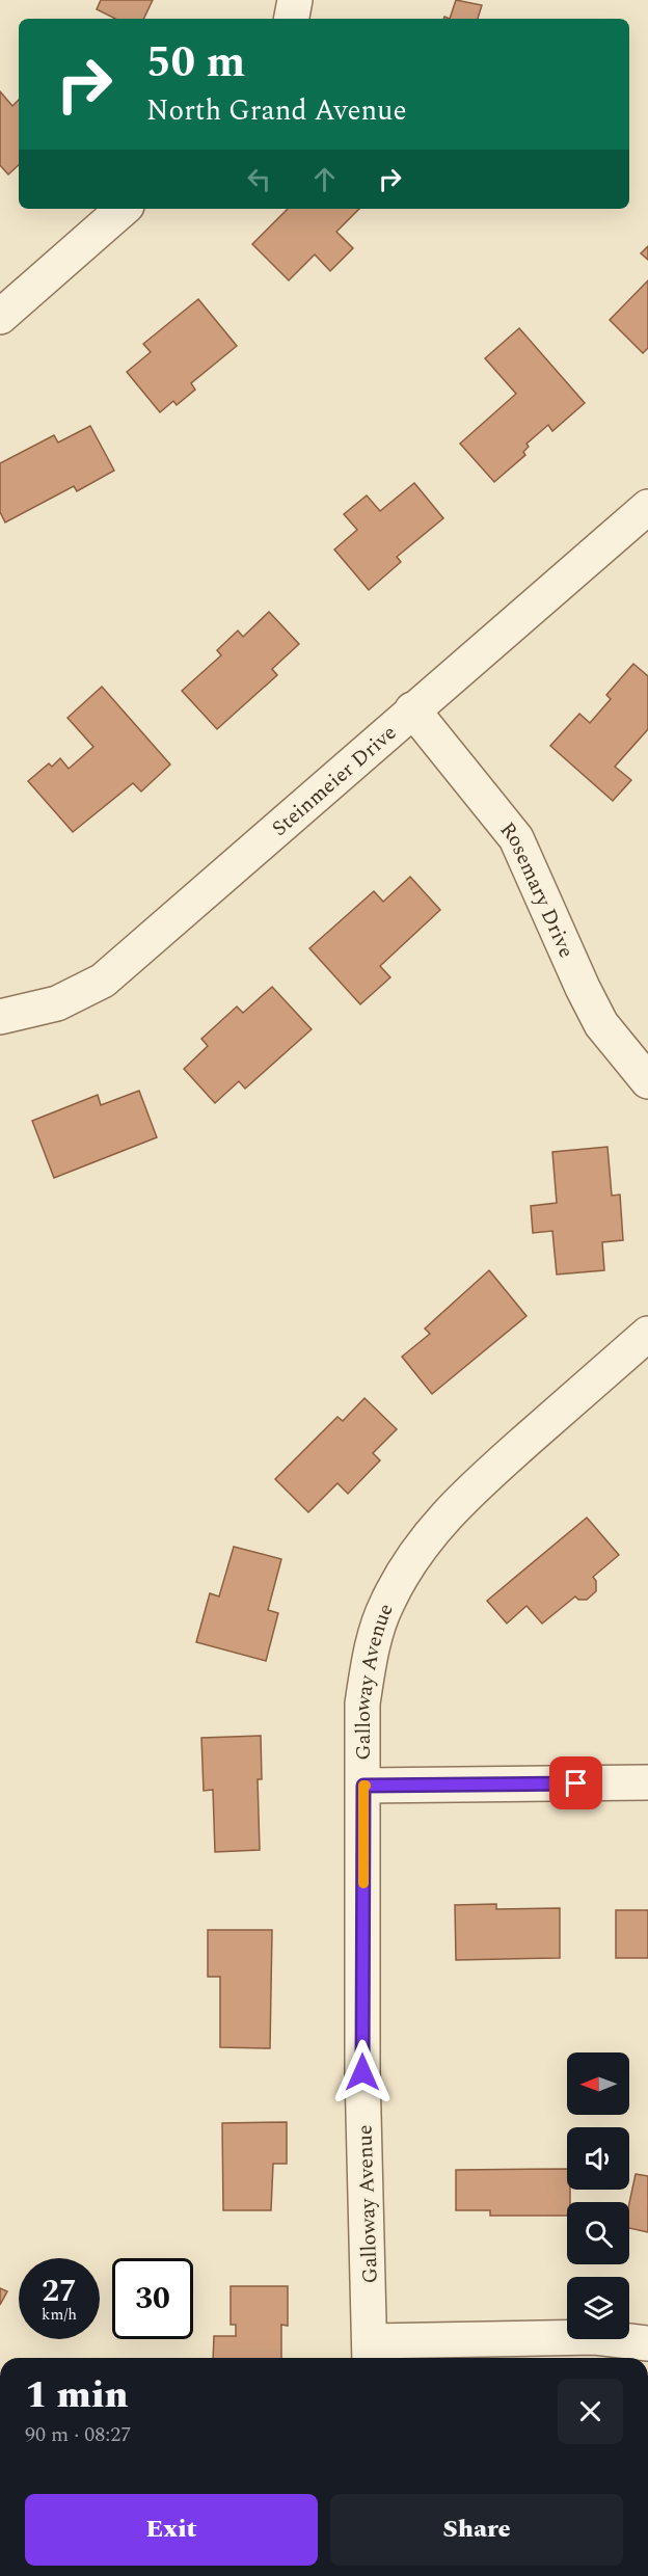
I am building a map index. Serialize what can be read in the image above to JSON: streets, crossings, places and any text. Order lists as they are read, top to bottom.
{
  "streets": {
    "street": ["Steinmeier Drive", "Rosemary Drive", "Galloway Avenue"]
  },
  "crossings": [
    ["Steinmeier Drive", "Rosemary Drive"]
  ],
  "north": "left",
  "page": {
    "turn": ["50 m", "North Grand Avenue"],
    "speed": "27 km/h",
    "limit": "30",
    "heading": ["1 min", "90 m · 08:27"],
    "buttons": ["Exit", "Share"]
  }
}
